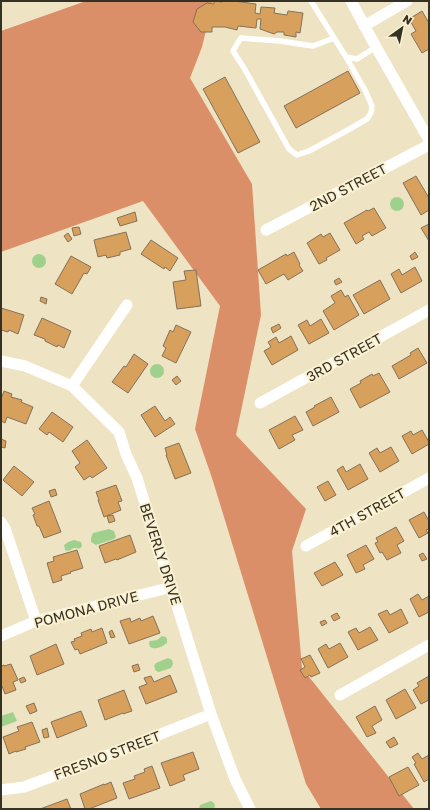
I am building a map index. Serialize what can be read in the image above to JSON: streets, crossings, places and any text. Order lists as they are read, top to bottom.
{
  "streets": {
    "street": [
      "2ND STREET",
      "3RD STREET",
      "4TH STREET",
      "BEVERLY DRIVE",
      "POMONA DRIVE",
      "FRESNO STREET"
    ]
  },
  "crossings": [
    ["BEVERLY DRIVE", "POMONA DRIVE"],
    ["BEVERLY DRIVE", "FRESNO STREET"]
  ],
  "north": "top right"
}
